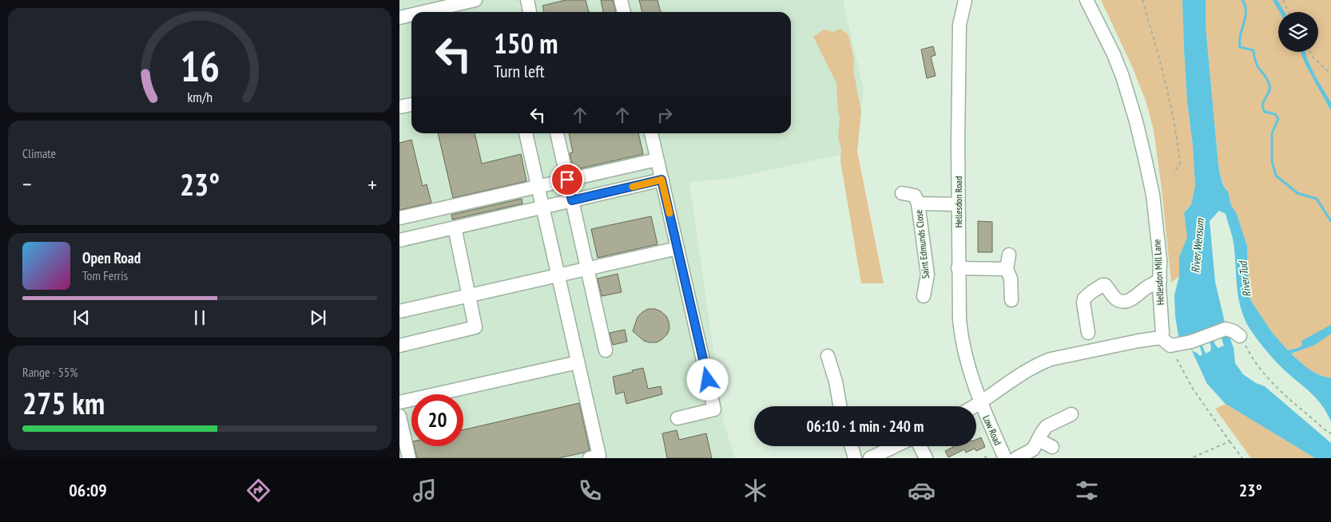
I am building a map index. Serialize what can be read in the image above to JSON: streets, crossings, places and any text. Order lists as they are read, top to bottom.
{
  "streets": {
    "street": [
      "Hellesdon Road",
      "Saint Edmunds Close",
      "Hellesdon Mill Lane",
      "Low Road"
    ]
  },
  "crossings": [
    ["Hellesdon Road", "Saint Edmunds Close"],
    ["Hellesdon Road", "Low Road"]
  ],
  "water": ["River Wensum", "River Tud"],
  "page": {
    "turn": ["150 m", "Turn left"],
    "tile": [
      "Climate",
      ["Range · 55%", "275 km"]
    ],
    "heat": ["−", "23°", "+"],
    "song": ["Open Road", "Tom Ferris"],
    "limit": "20",
    "trip": "06:10 · 1 min · 240 m",
    "tabs": ["06:09", "23°"],
    "gauge": ["16", "km/h"]
  }
}
